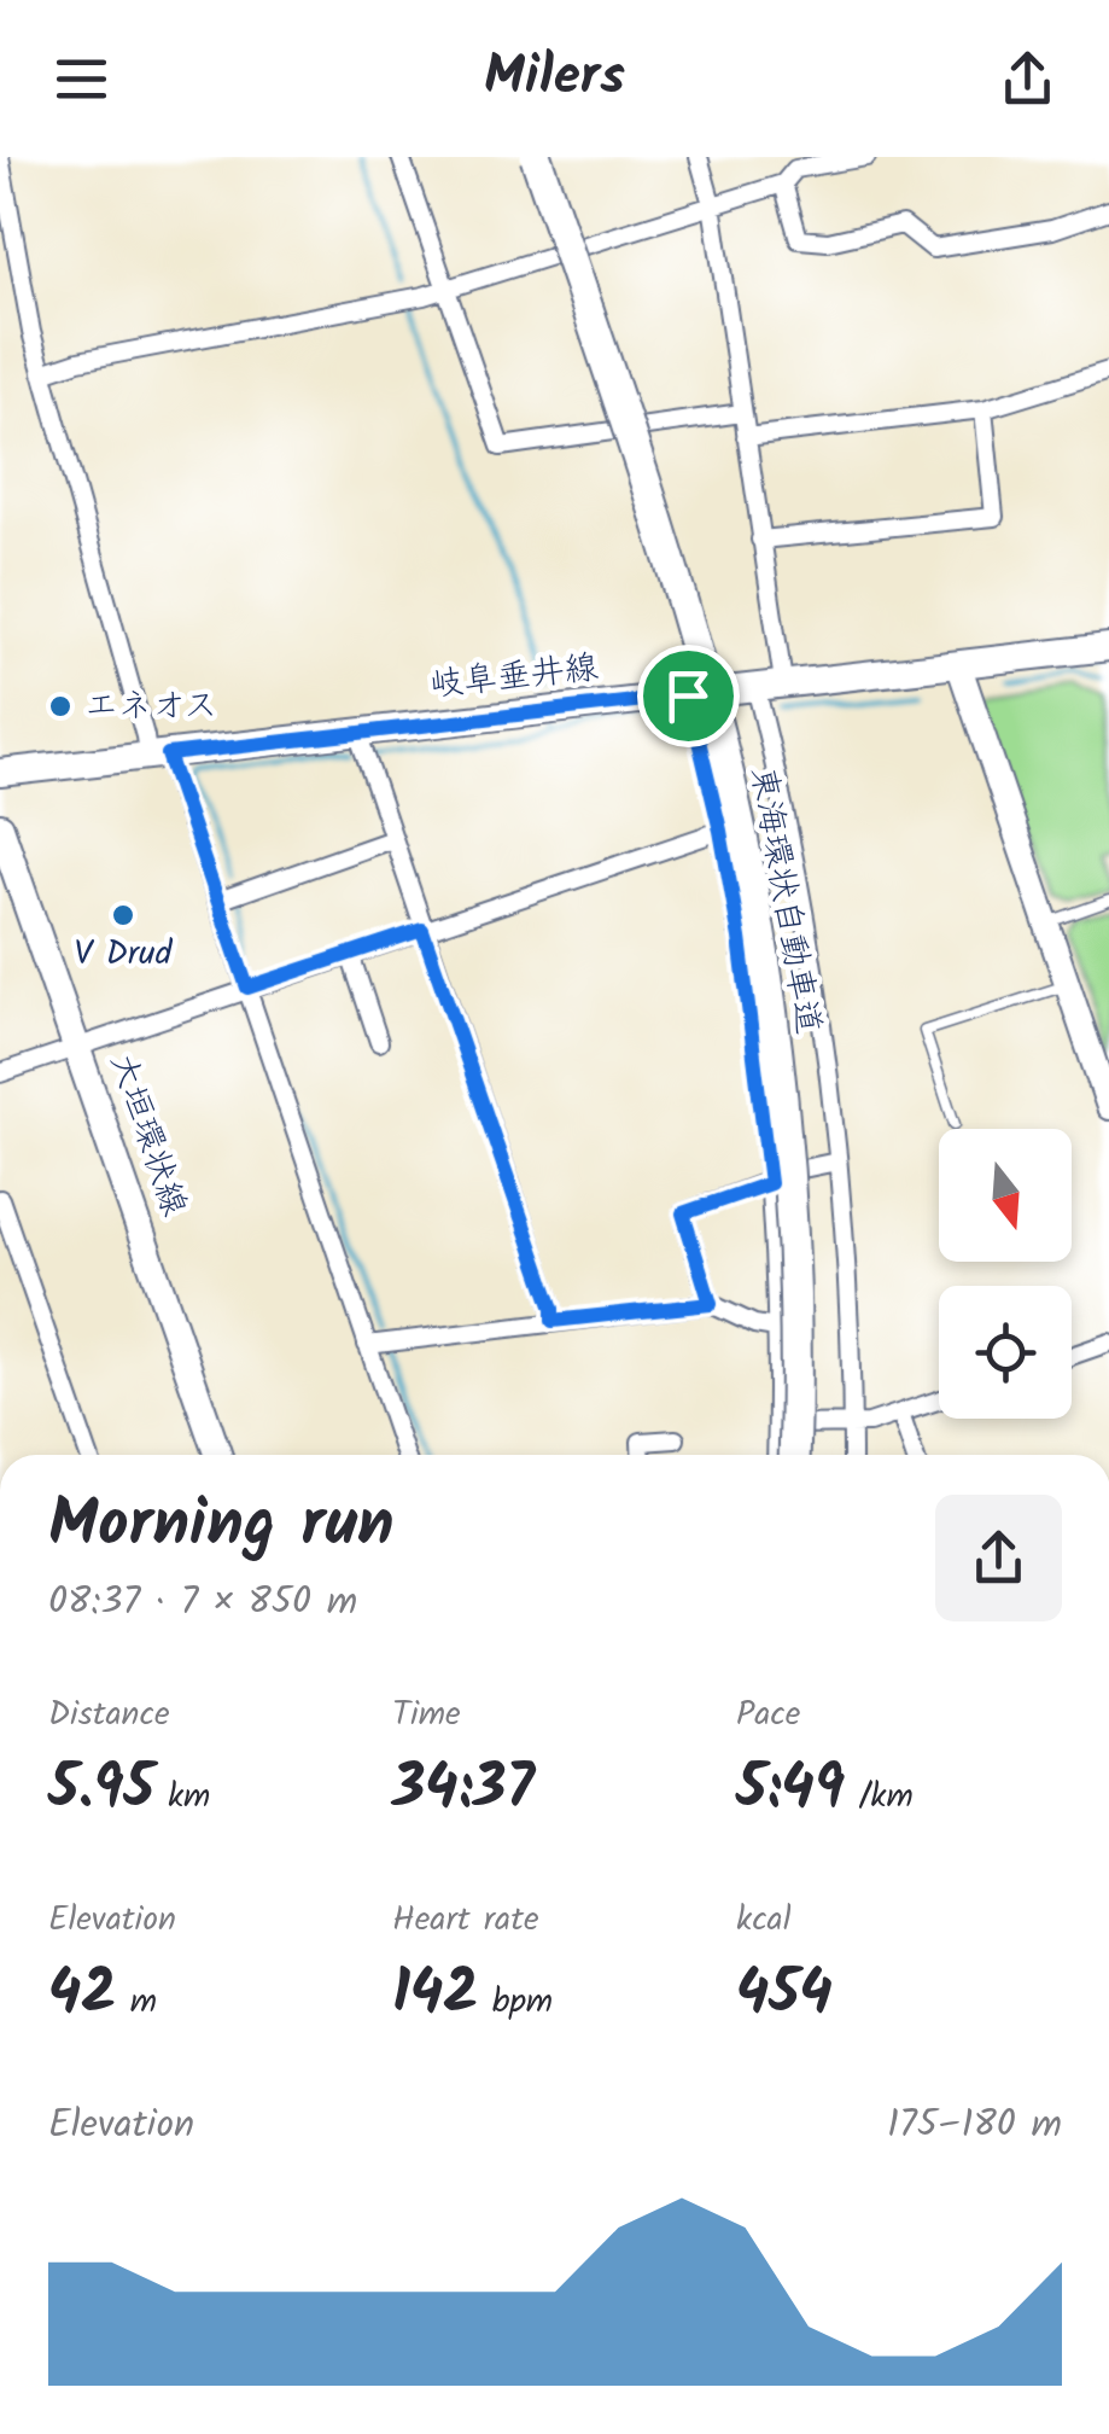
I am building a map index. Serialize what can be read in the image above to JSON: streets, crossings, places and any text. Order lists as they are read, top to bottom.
{
  "streets": {
    "highway": ["東海環状自動車道"],
    "main road": ["岐阜垂井線", "大垣環状線"]
  },
  "places": ["エネオス", "V Drud"],
  "north": "bottom",
  "page": {
    "header": "Milers",
    "heading": ["Morning run", "08:37 · 7 × 850 m"],
    "stats": [
      ["Distance", "5.95 km"],
      ["Time", "34:37"],
      ["Pace", "5:49 /km"],
      ["Elevation", "42 m"],
      ["Heart rate", "142 bpm"],
      ["kcal", "454"]
    ],
    "chart": ["Elevation", "175–180 m"]
  }
}
